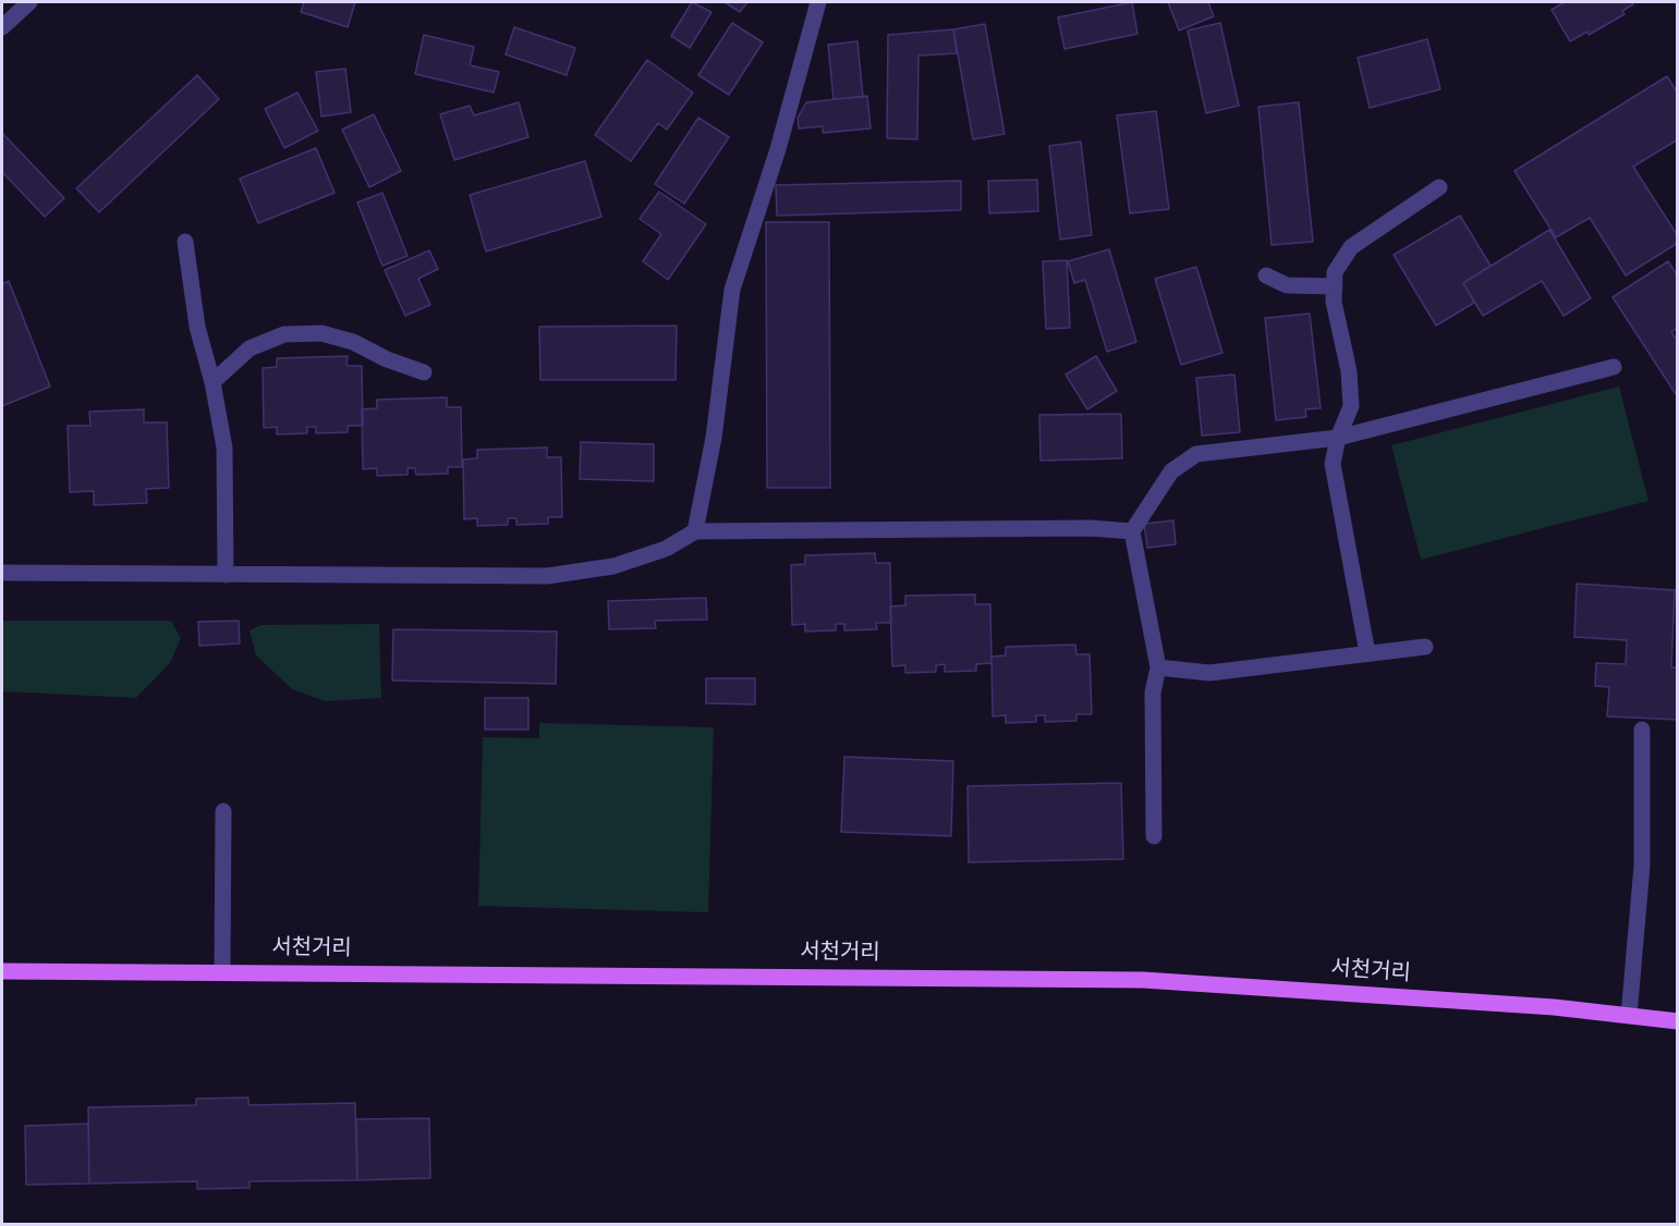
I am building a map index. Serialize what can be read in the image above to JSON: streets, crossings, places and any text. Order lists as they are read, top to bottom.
{
  "streets": {
    "main road": ["서천거리"]
  }
}
